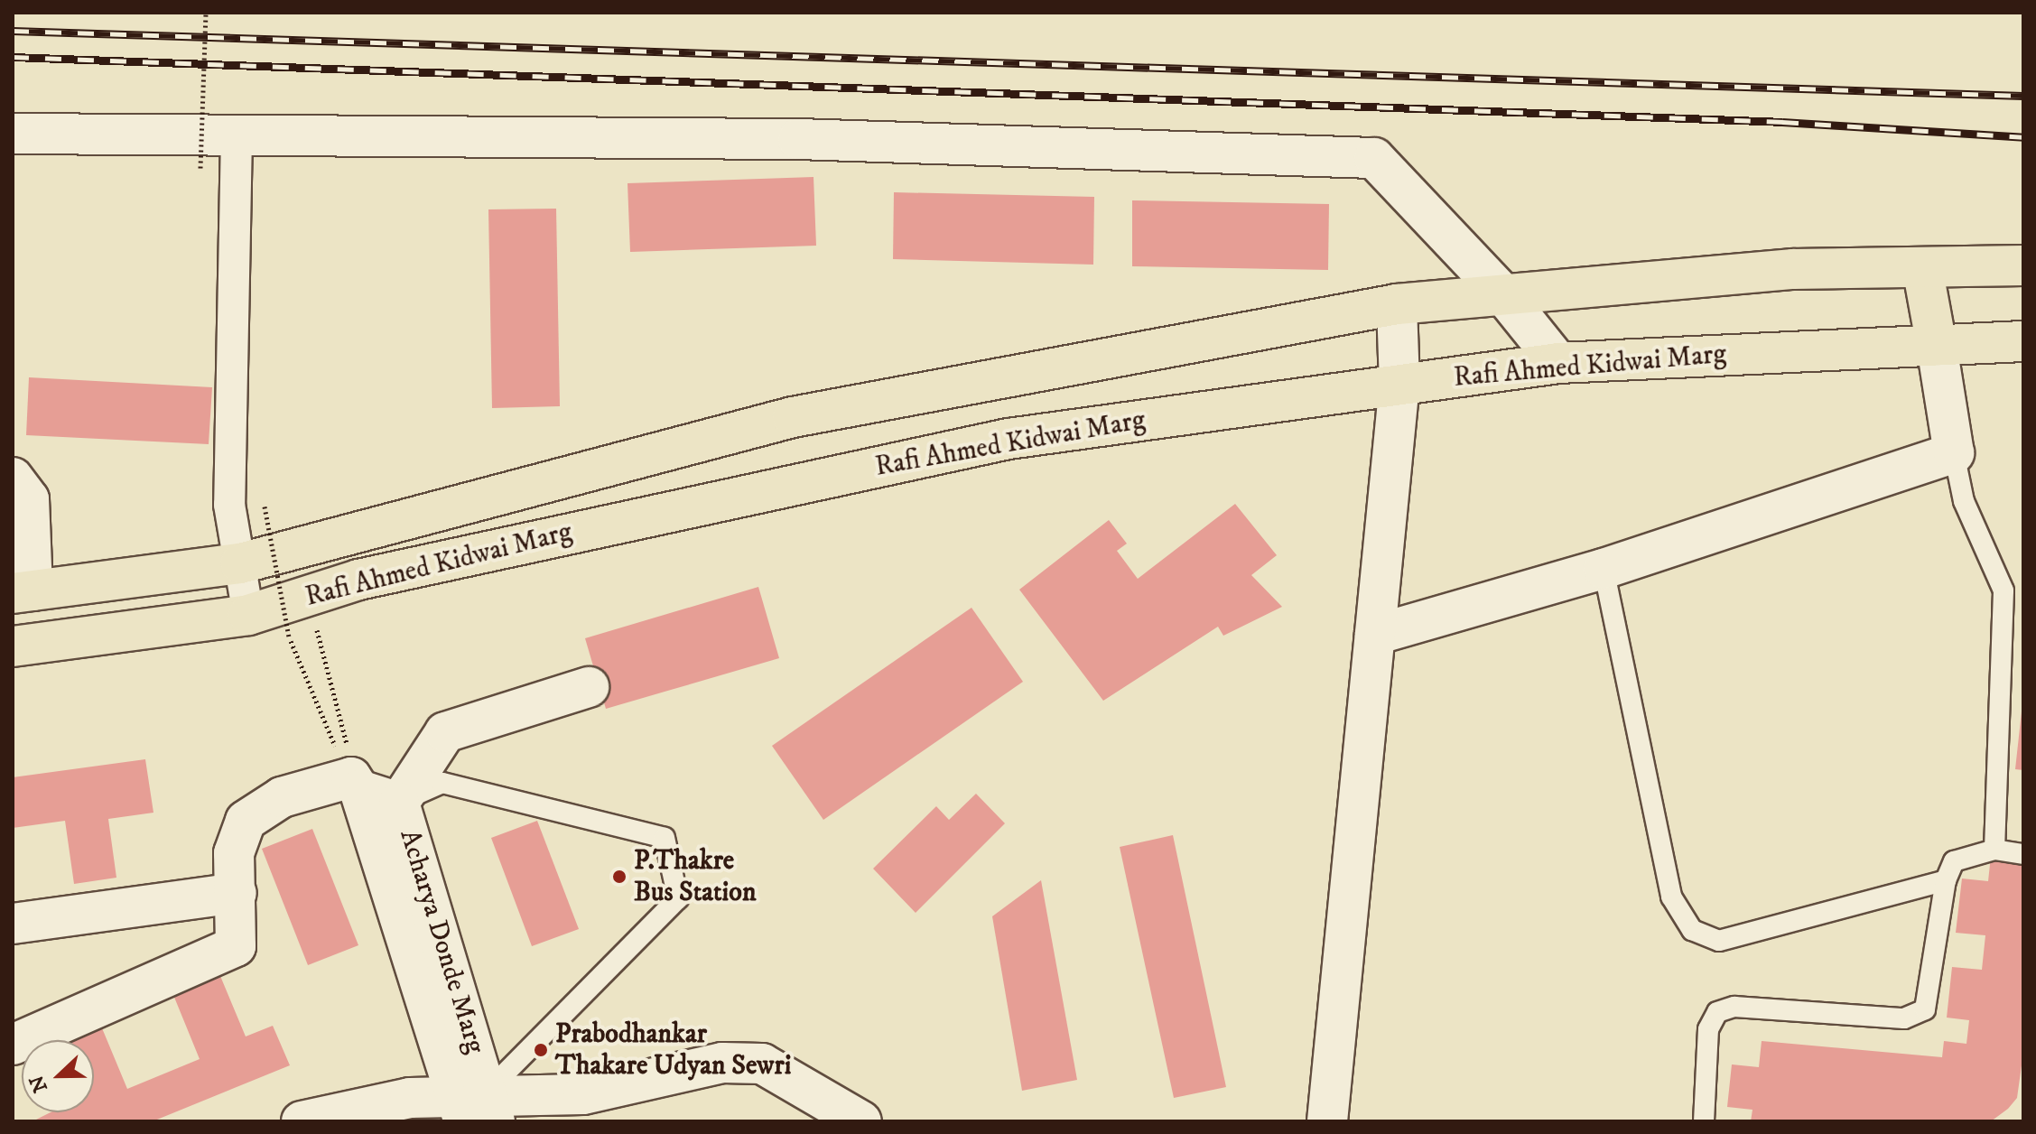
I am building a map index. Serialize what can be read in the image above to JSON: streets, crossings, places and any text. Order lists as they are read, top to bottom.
{
  "streets": {
    "main road": ["Rafi Ahmed Kidwai Marg"],
    "street": ["Acharya Donde Marg"]
  },
  "places": ["P.Thakre Bus Station", "Prabodhankar Thakare Udyan Sewri"],
  "north": "left"
}
